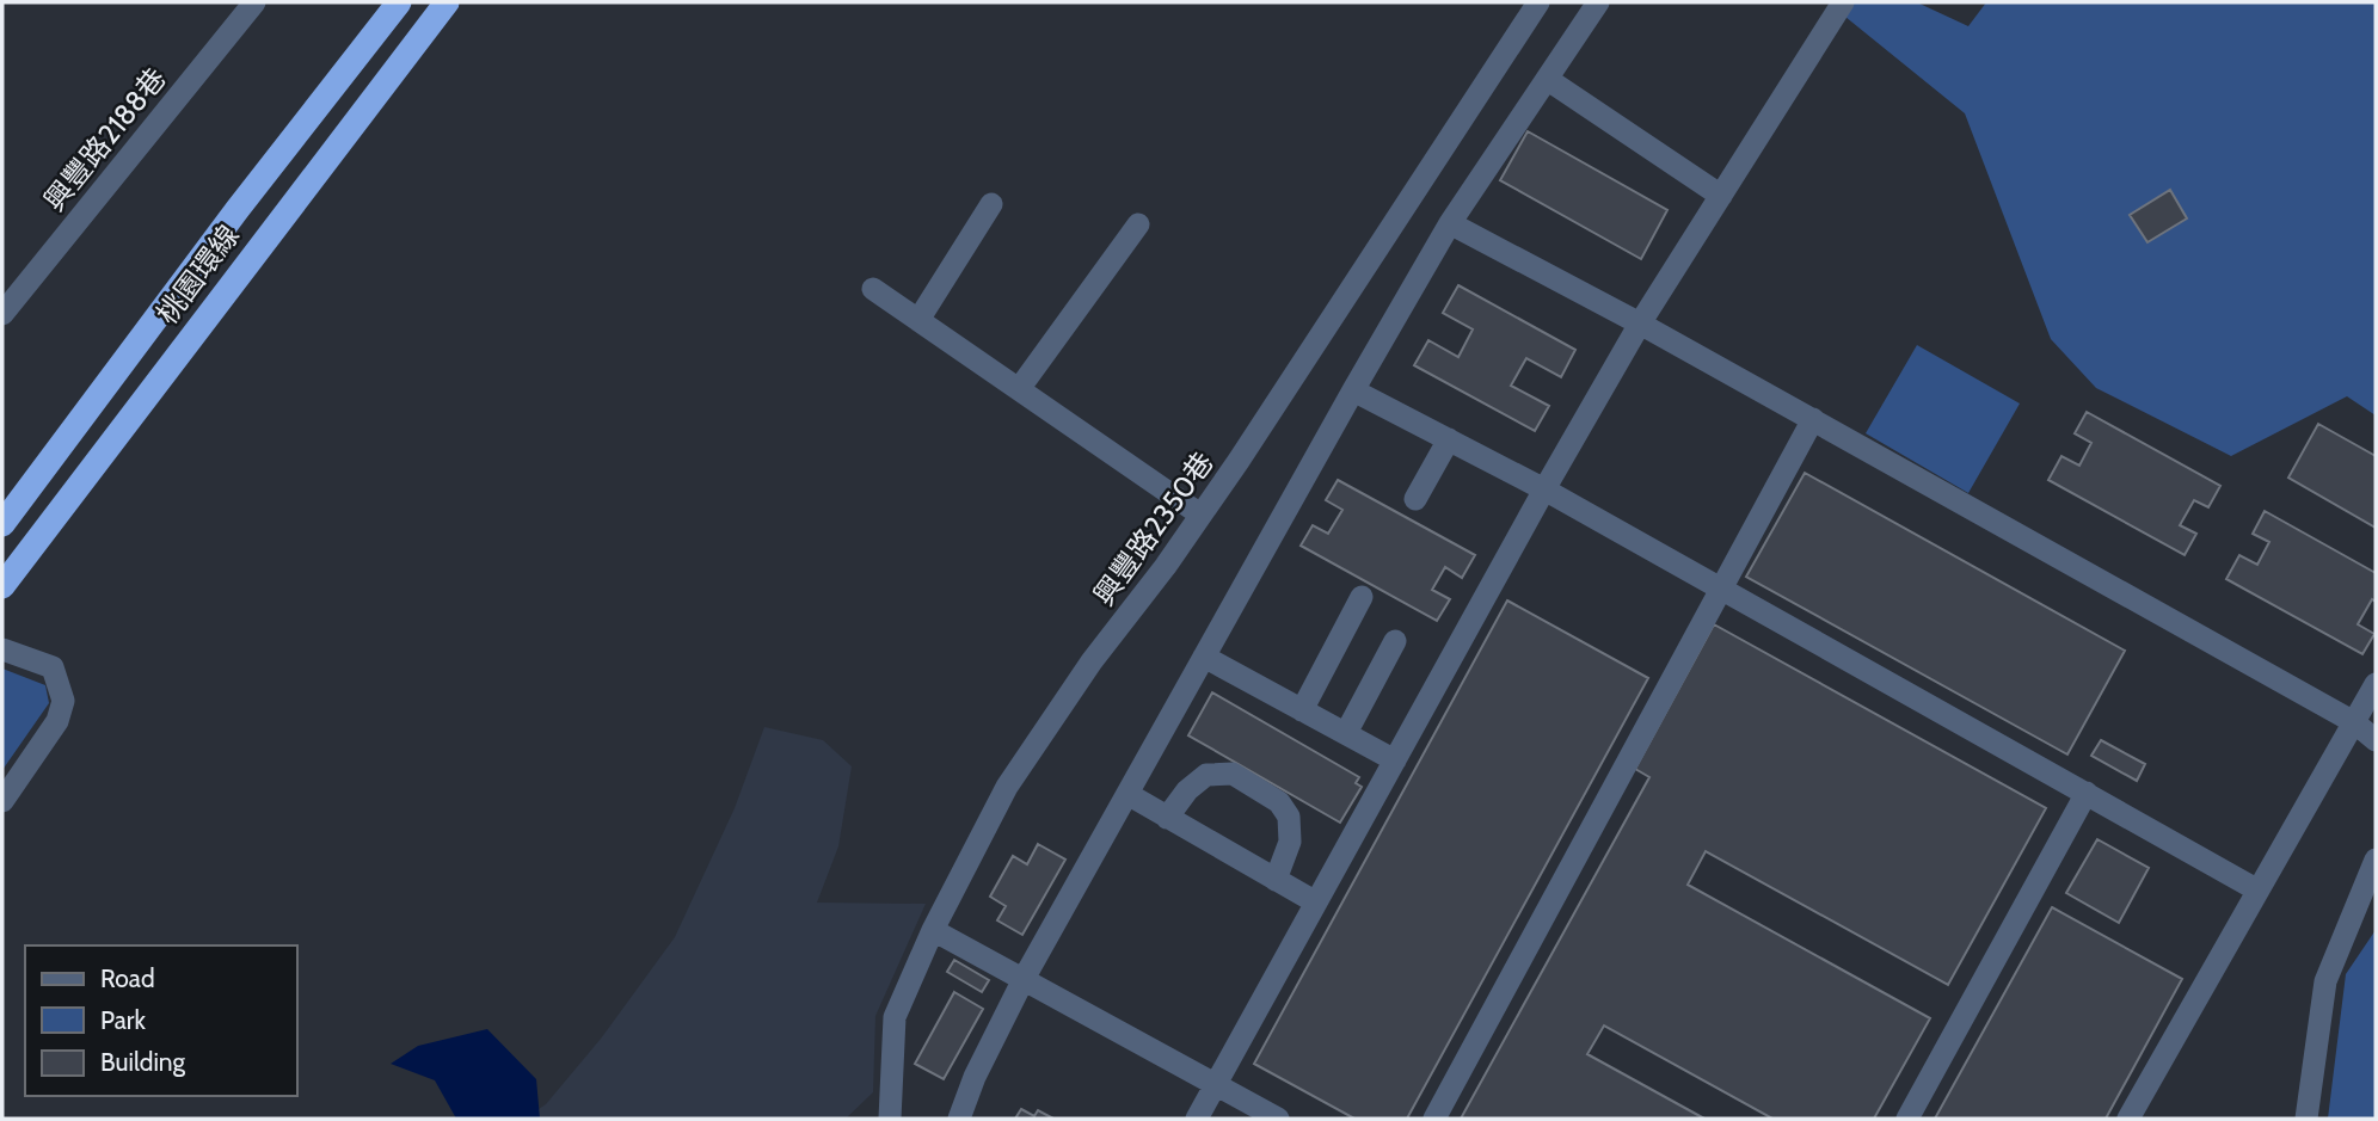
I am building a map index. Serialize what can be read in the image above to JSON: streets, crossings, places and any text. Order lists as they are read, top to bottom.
{
  "streets": {
    "highway": ["桃園環線"],
    "street": ["興豐路2188巷", "興豐路2350巷"]
  },
  "legend": ["Road", "Park", "Building"]
}
